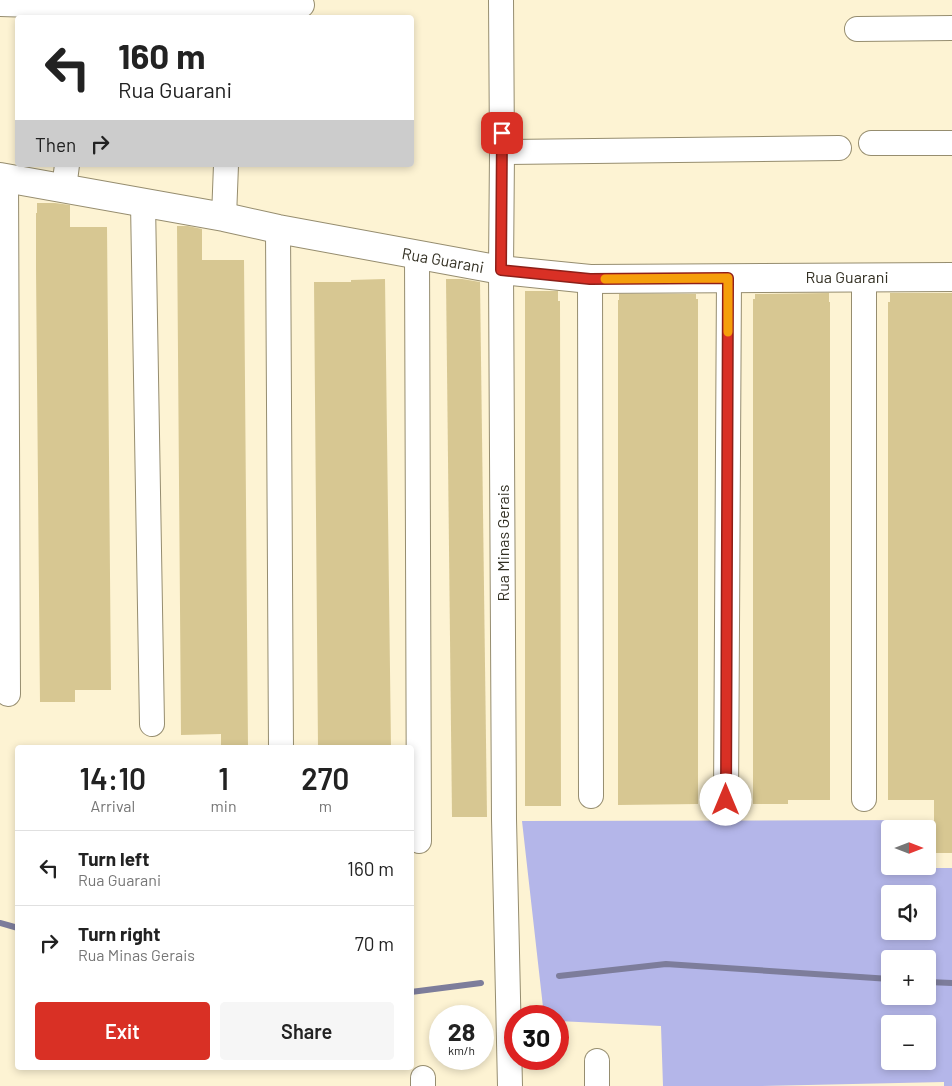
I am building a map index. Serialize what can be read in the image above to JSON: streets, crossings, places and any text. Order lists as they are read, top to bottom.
{
  "streets": {
    "street": ["Rua Guarani", "Rua Minas Gerais"]
  },
  "crossings": [
    ["Rua Guarani", "Rua Minas Gerais"]
  ],
  "north": "right",
  "page": {
    "turn": ["160 m", "Rua Guarani"],
    "then": "Then",
    "eta": [
      "14:10",
      "Arrival",
      "1",
      "min",
      "270",
      "m"
    ],
    "map_buttons": ["+", "−"],
    "list": [
      {
        "name": "Turn left",
        "note": "Rua Guarani",
        "value": "160 m"
      },
      {
        "name": "Turn right",
        "note": "Rua Minas Gerais",
        "value": "70 m"
      }
    ],
    "buttons": ["Exit", "Share"],
    "speed": "28 km/h",
    "limit": "30"
  }
}
